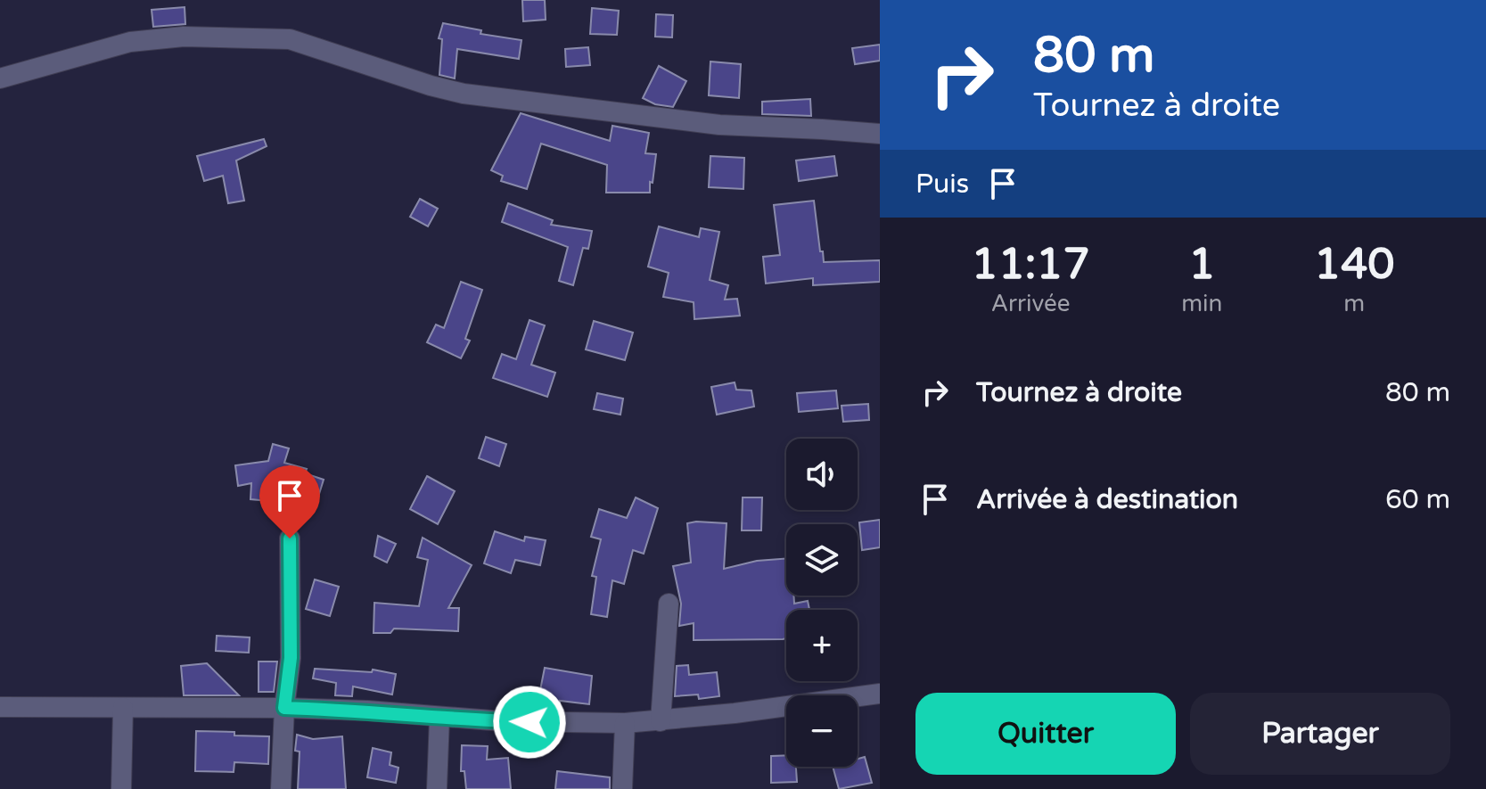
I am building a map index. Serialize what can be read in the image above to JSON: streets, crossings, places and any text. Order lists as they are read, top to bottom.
{
  "page": {
    "turn": ["80 m", "Tournez à droite"],
    "then": "Puis",
    "eta": [
      "11:17",
      "Arrivée",
      "1",
      "min",
      "140",
      "m"
    ],
    "list": [
      {
        "name": "Tournez à droite",
        "value": "80 m"
      },
      {
        "name": "Arrivée à destination",
        "value": "60 m"
      }
    ],
    "map_buttons": ["+", "−"],
    "buttons": ["Quitter", "Partager"]
  }
}
